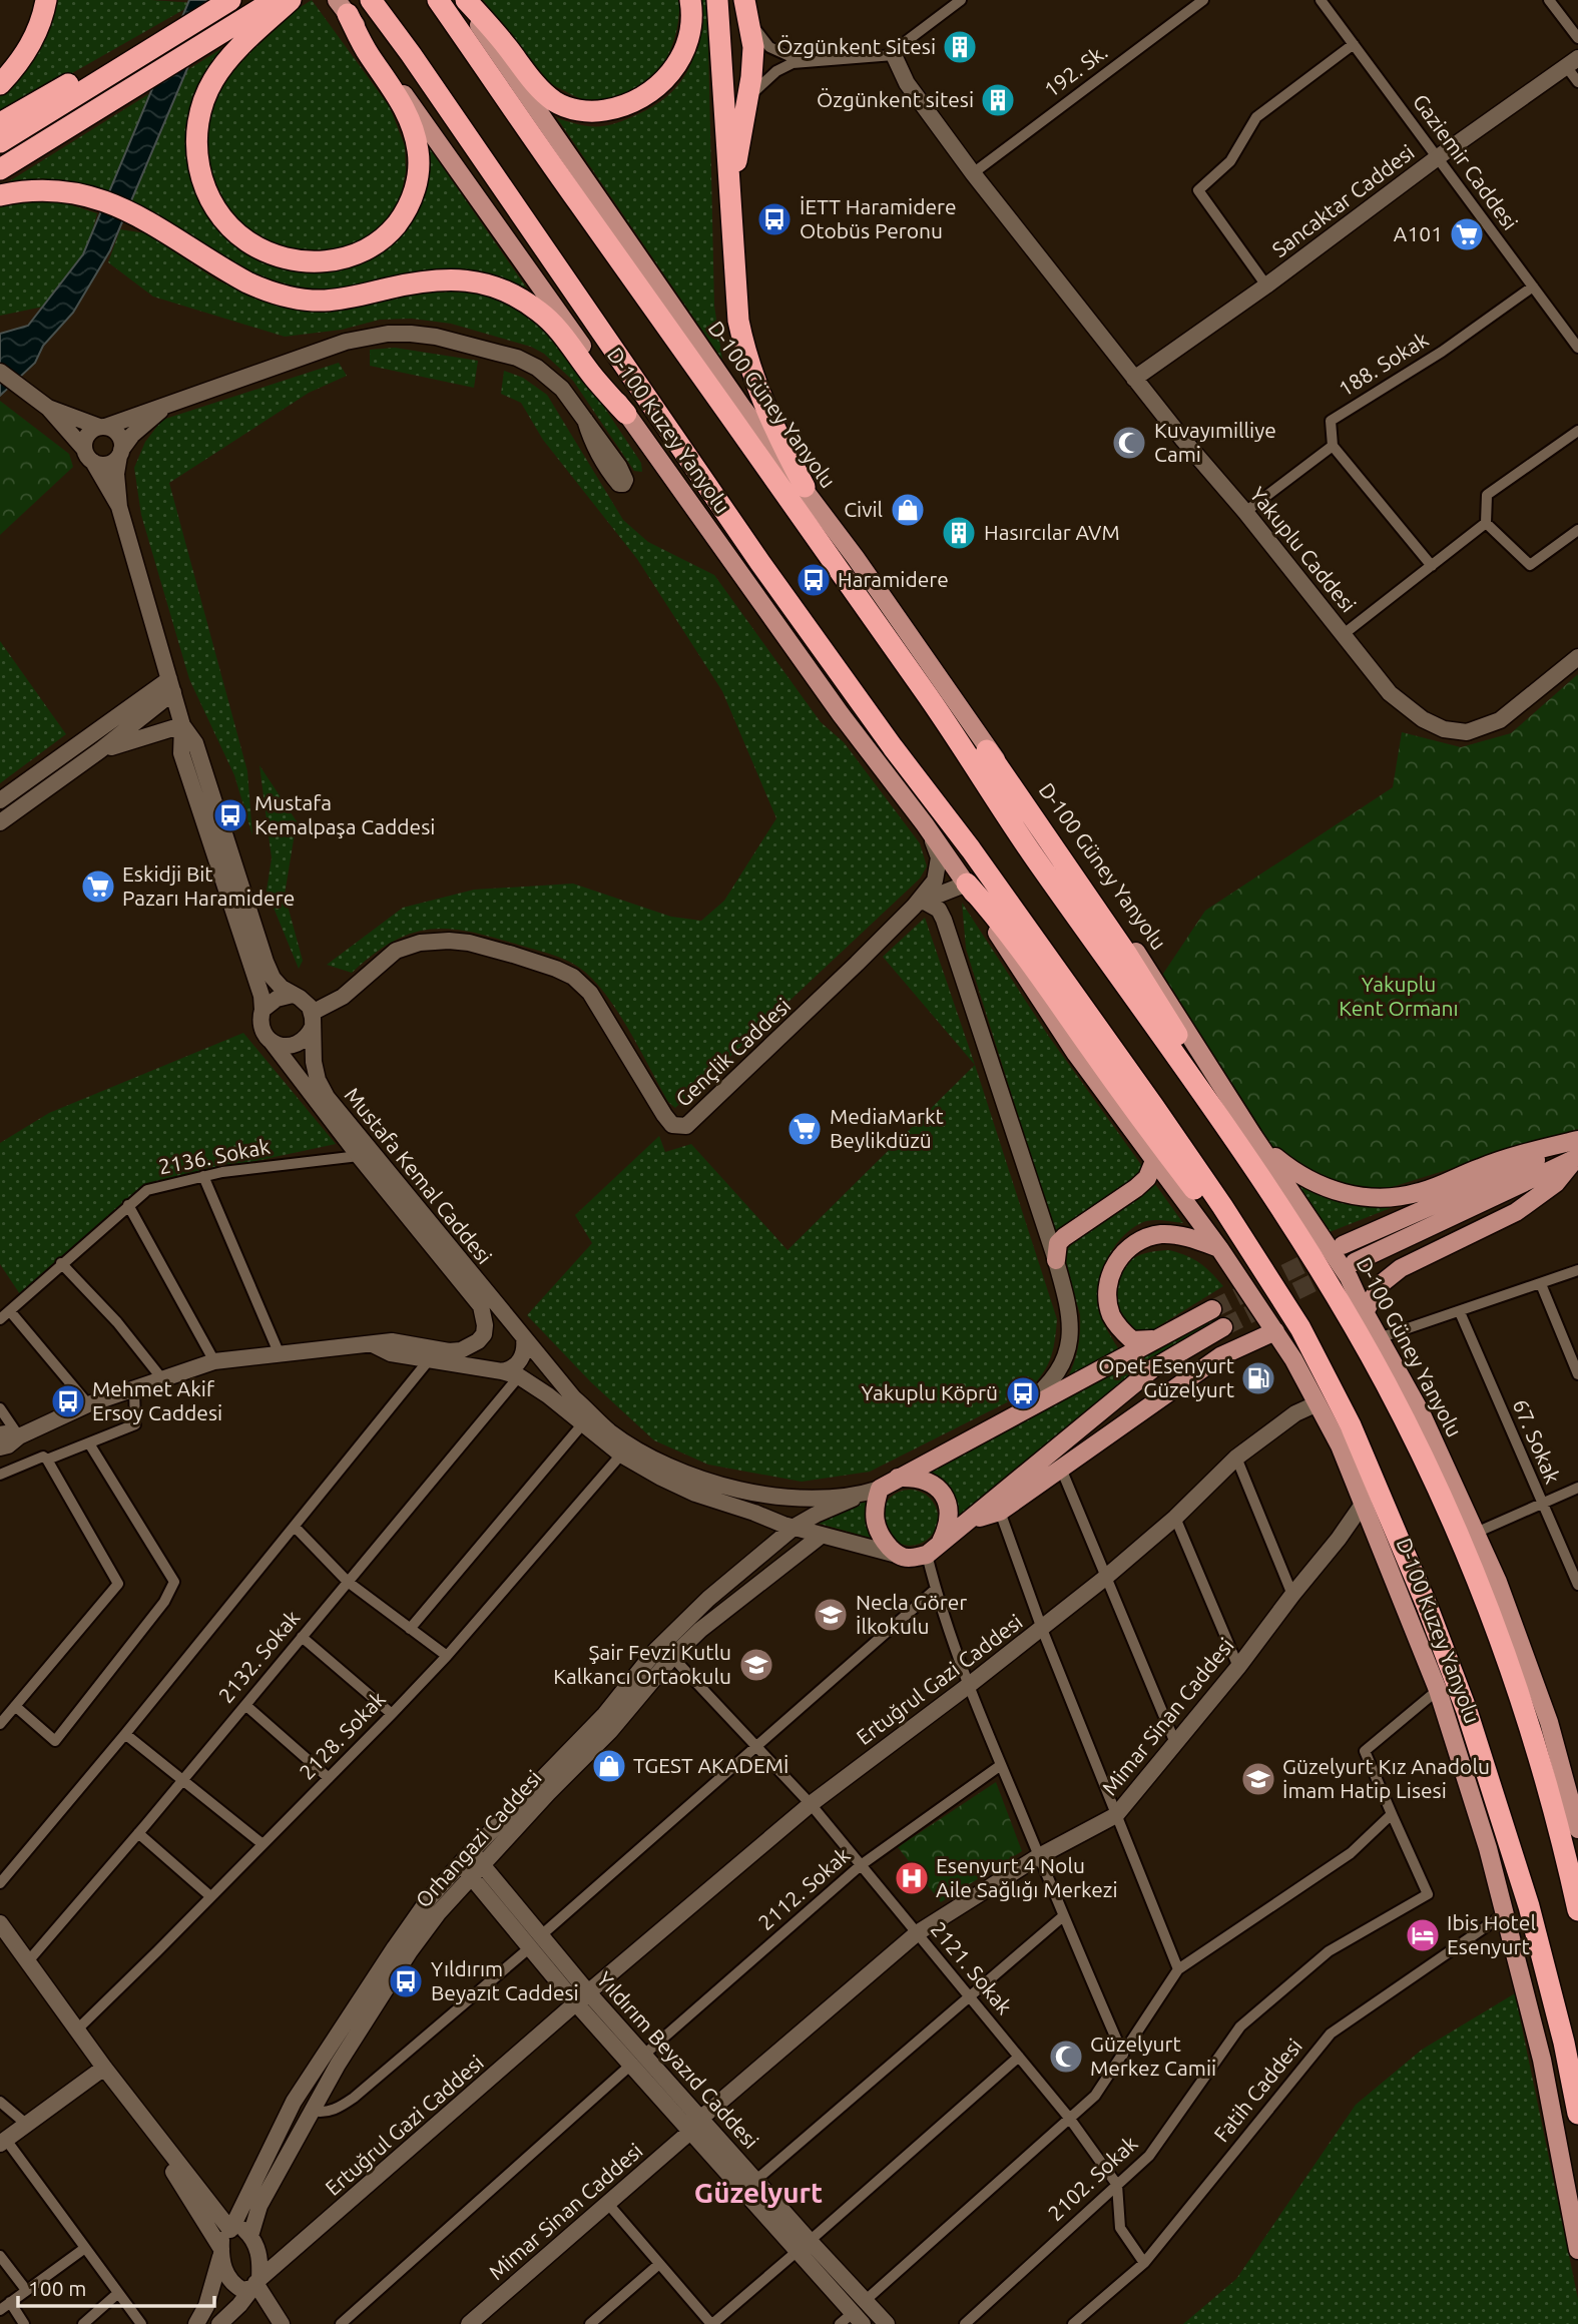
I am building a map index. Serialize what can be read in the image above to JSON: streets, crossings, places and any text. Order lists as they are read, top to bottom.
{
  "streets": {
    "main road": [
      "Sancaktar Caddesi",
      "D-100 Güney Yanyolu",
      "D-100 Kuzey Yanyolu",
      "Yakuplu Caddesi",
      "Gençlik Caddesi",
      "Mustafa Kemal Caddesi",
      "Ertuğrul Gazi Caddesi",
      "Mimar Sinan Caddesi",
      "Orhangazi Caddesi",
      "Yıldırım Beyazıd Caddesi"
    ],
    "street": [
      "192. Sk.",
      "Gaziemir Caddesi",
      "188. Sokak",
      "2136. Sokak",
      "67. Sokak",
      "2132. Sokak",
      "2128. Sokak",
      "2112. Sokak",
      "2121. Sokak",
      "Fatih Caddesi",
      "2102. Sokak"
    ]
  },
  "crossings": [
    ["192. Sk.", "Yakuplu Caddesi"],
    ["Gaziemir Caddesi", "Sancaktar Caddesi"],
    ["Gaziemir Caddesi", "188. Sokak"],
    ["Sancaktar Caddesi", "Yakuplu Caddesi"],
    ["D-100 Kuzey Yanyolu", "Gençlik Caddesi"],
    ["D-100 Kuzey Yanyolu", "Ertuğrul Gazi Caddesi"],
    ["D-100 Kuzey Yanyolu", "Mimar Sinan Caddesi"],
    ["D-100 Kuzey Yanyolu", "Fatih Caddesi"],
    ["Gençlik Caddesi", "Mustafa Kemal Caddesi"],
    ["2136. Sokak", "Mustafa Kemal Caddesi"],
    ["Ertuğrul Gazi Caddesi", "Orhangazi Caddesi"],
    ["Ertuğrul Gazi Caddesi", "2121. Sokak"],
    ["Ertuğrul Gazi Caddesi", "Yıldırım Beyazıd Caddesi"],
    ["Mimar Sinan Caddesi", "2121. Sokak"],
    ["Mimar Sinan Caddesi", "Yıldırım Beyazıd Caddesi"],
    ["Orhangazi Caddesi", "2121. Sokak"],
    ["Orhangazi Caddesi", "Yıldırım Beyazıd Caddesi"],
    ["2112. Sokak", "2121. Sokak"],
    ["2112. Sokak", "Yıldırım Beyazıd Caddesi"],
    ["2121. Sokak", "2102. Sokak"]
  ],
  "districts": ["Güzelyurt"],
  "parks": ["Yakuplu Kent Ormanı"],
  "places": {
    "building": ["Özgünkent Sitesi", "Özgünkent sitesi", "Hasırcılar AVM"],
    "bus stop": [
      "İETT Haramidere Otobüs Peronu",
      "Haramidere",
      "Mustafa Kemalpaşa Caddesi",
      "Yakuplu Köprü",
      "Mehmet Akif Ersoy Caddesi",
      "Yıldırım Beyazıt Caddesi"
    ],
    "supermarket": ["A101", "Eskidji Bit Pazarı Haramidere", "MediaMarkt Beylikdüzü"],
    "mosque": ["Kuvayımilliye Cami", "Güzelyurt Merkez Camii"],
    "shop": ["Civil", "TGEST AKADEMİ"],
    "fuel station": ["Opet Esenyurt Güzelyurt"],
    "school or university": ["Necla Görer İlkokulu", "Şair Fevzi Kutlu Kalkancı Ortaokulu", "Güzelyurt Kız Anadolu İmam Hatip Lisesi"],
    "hospital": ["Esenyurt 4 Nolu Aile Sağlığı Merkezi"],
    "hotel": ["Ibis Hotel Esenyurt"]
  },
  "scale_bar": "100 m"
}
